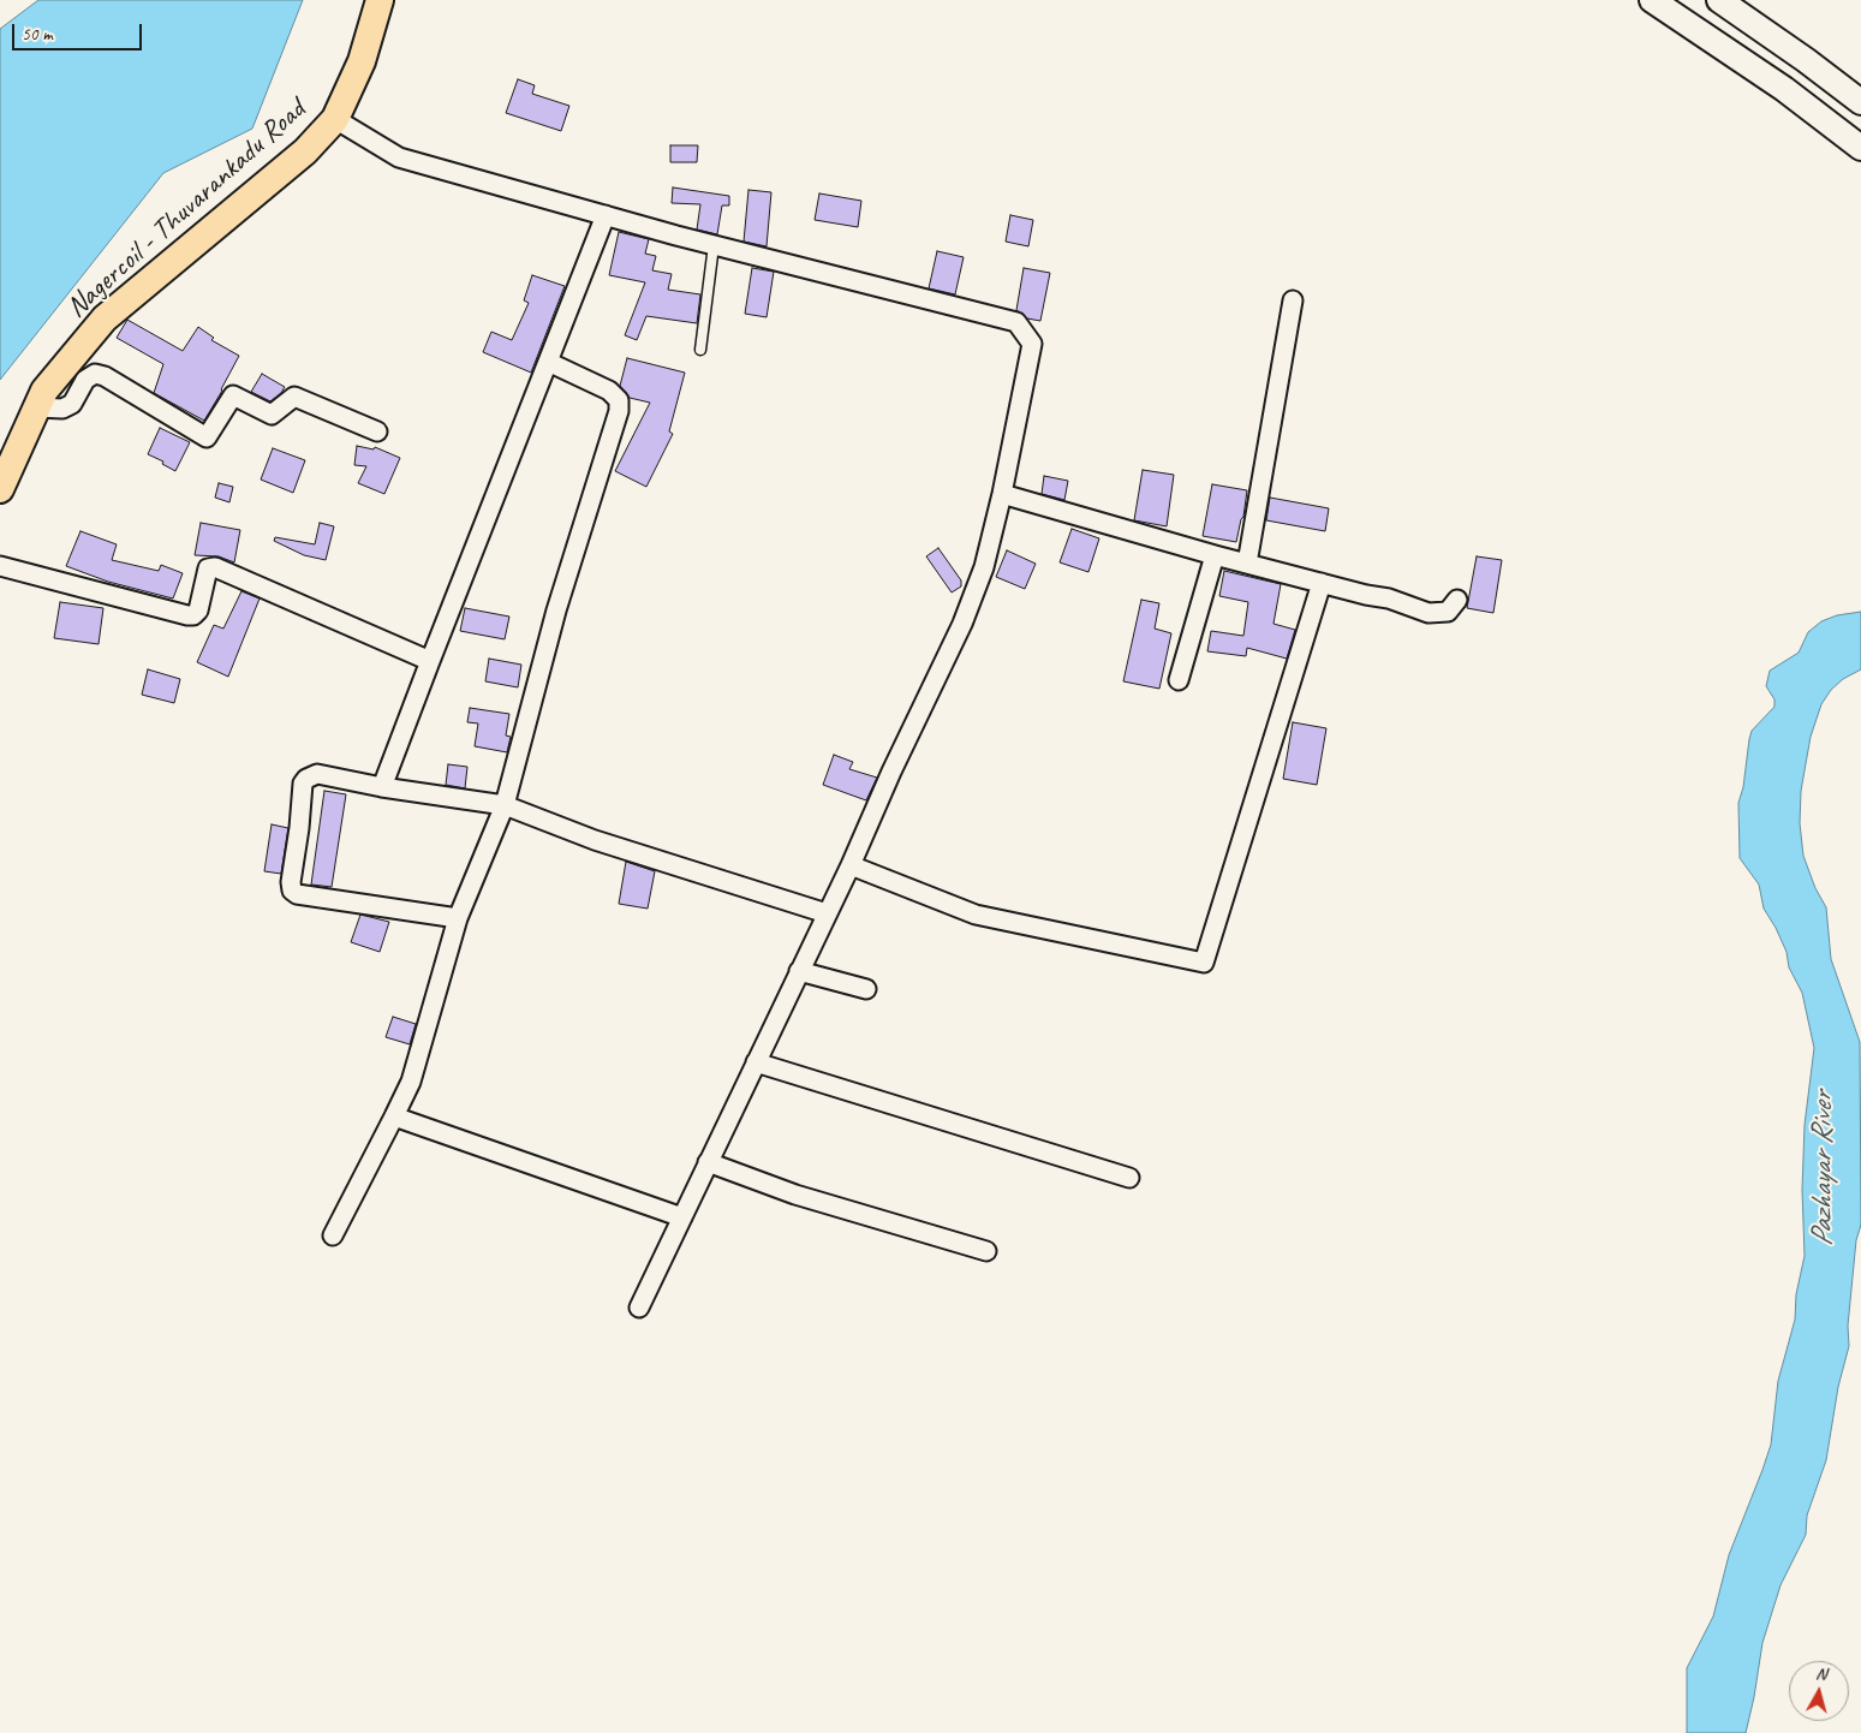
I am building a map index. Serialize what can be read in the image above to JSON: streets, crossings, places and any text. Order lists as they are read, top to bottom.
{
  "streets": {
    "main road": ["Nagercoil - Thuvarankadu Road"]
  },
  "water": ["Pazhayar River"],
  "scale_bar": "50 m",
  "north": "top"
}
